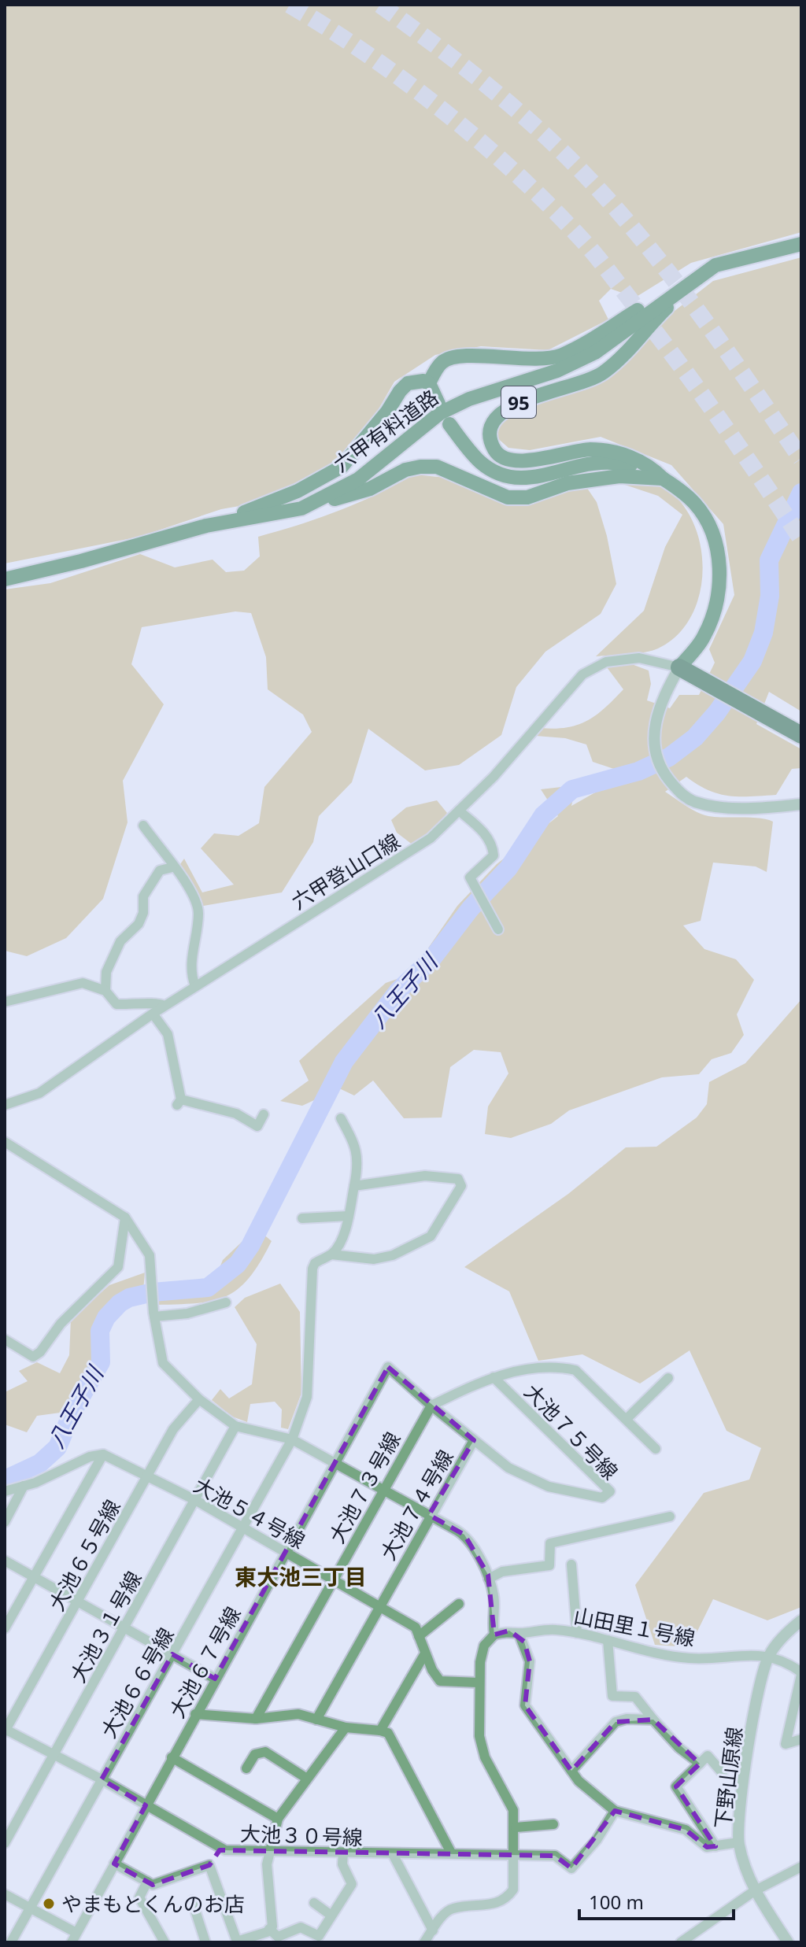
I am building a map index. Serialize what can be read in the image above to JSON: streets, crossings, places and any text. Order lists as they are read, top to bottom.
{
  "streets": {
    "main road": ["95", "六甲有料道路"],
    "street": [
      "六甲登山口線",
      "大池７５号線",
      "大池７３号線",
      "大池７４号線",
      "大池５４号線",
      "大池６５号線",
      "大池３１号線",
      "山田里１号線",
      "大池６７号線",
      "大池６６号線",
      "下野山原線",
      "大池３０号線"
    ]
  },
  "crossings": [
    ["95", "六甲有料道路"],
    ["95", "六甲登山口線"],
    ["大池７５号線", "大池７３号線"],
    ["大池７５号線", "大池７４号線"],
    ["大池７５号線", "大池６７号線"],
    ["大池７３号線", "大池５４号線"],
    ["大池７４号線", "大池５４号線"],
    ["大池５４号線", "大池６５号線"],
    ["大池５４号線", "大池３１号線"],
    ["大池５４号線", "大池６７号線"],
    ["大池５４号線", "大池６６号線"],
    ["大池６５号線", "大池３０号線"],
    ["大池３１号線", "大池３０号線"],
    ["山田里１号線", "下野山原線"],
    ["大池６７号線", "大池３０号線"],
    ["大池６６号線", "大池３０号線"]
  ],
  "districts": ["東大池三丁目"],
  "water": ["八王子川"],
  "places": ["やまもとくんのお店"],
  "scale_bar": "100 m"
}
